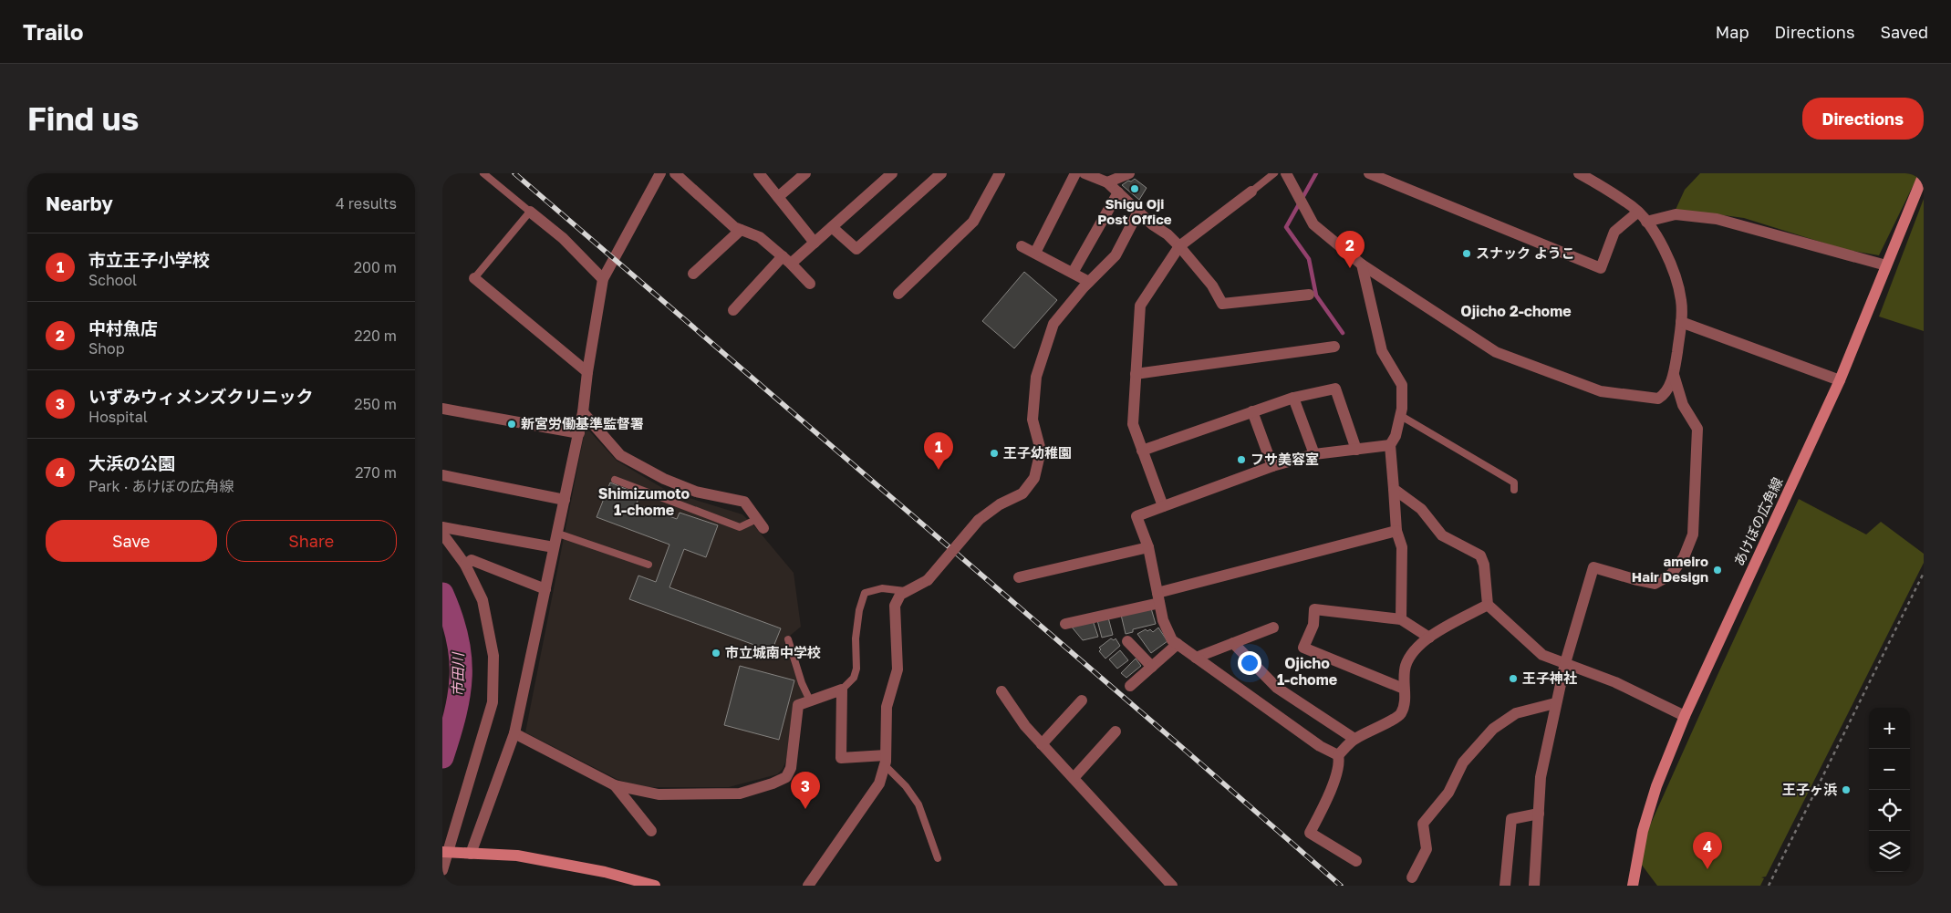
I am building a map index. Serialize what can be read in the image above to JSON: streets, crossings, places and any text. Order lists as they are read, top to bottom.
{
  "streets": {
    "main road": ["あけぼの広角線"]
  },
  "districts": ["Ojicho 2-chome", "Shimizumoto 1-chome", "Ojicho 1-chome"],
  "water": ["市田川"],
  "places": [
    "Shigu Oji Post Office",
    "スナック ようこ",
    "新宮労働基準監督署",
    "王子幼稚園",
    "フサ美容室",
    "ameiro Hair Design",
    "市立城南中学校",
    "王子神社",
    "王子ヶ浜"
  ],
  "page": {
    "header": "Trailo",
    "nav": ["Map", "Directions", "Saved"],
    "buttons": [
      "Directions",
      ["Save", "Share"]
    ],
    "title": "Find us",
    "heading": ["Nearby", "4 results"],
    "pins": [
      "2",
      "1",
      "3",
      "4"
    ],
    "list": [
      {
        "mark": "1",
        "name": "市立王子小学校",
        "note": "School",
        "value": "200 m"
      },
      {
        "mark": "2",
        "name": "中村魚店",
        "note": "Shop",
        "value": "220 m"
      },
      {
        "mark": "3",
        "name": "いずみウィメンズクリニック",
        "note": "Hospital",
        "value": "250 m"
      },
      {
        "mark": "4",
        "name": "大浜の公園",
        "note": "Park · あけぼの広角線",
        "value": "270 m"
      }
    ],
    "map_buttons": ["+", "−"]
  }
}
